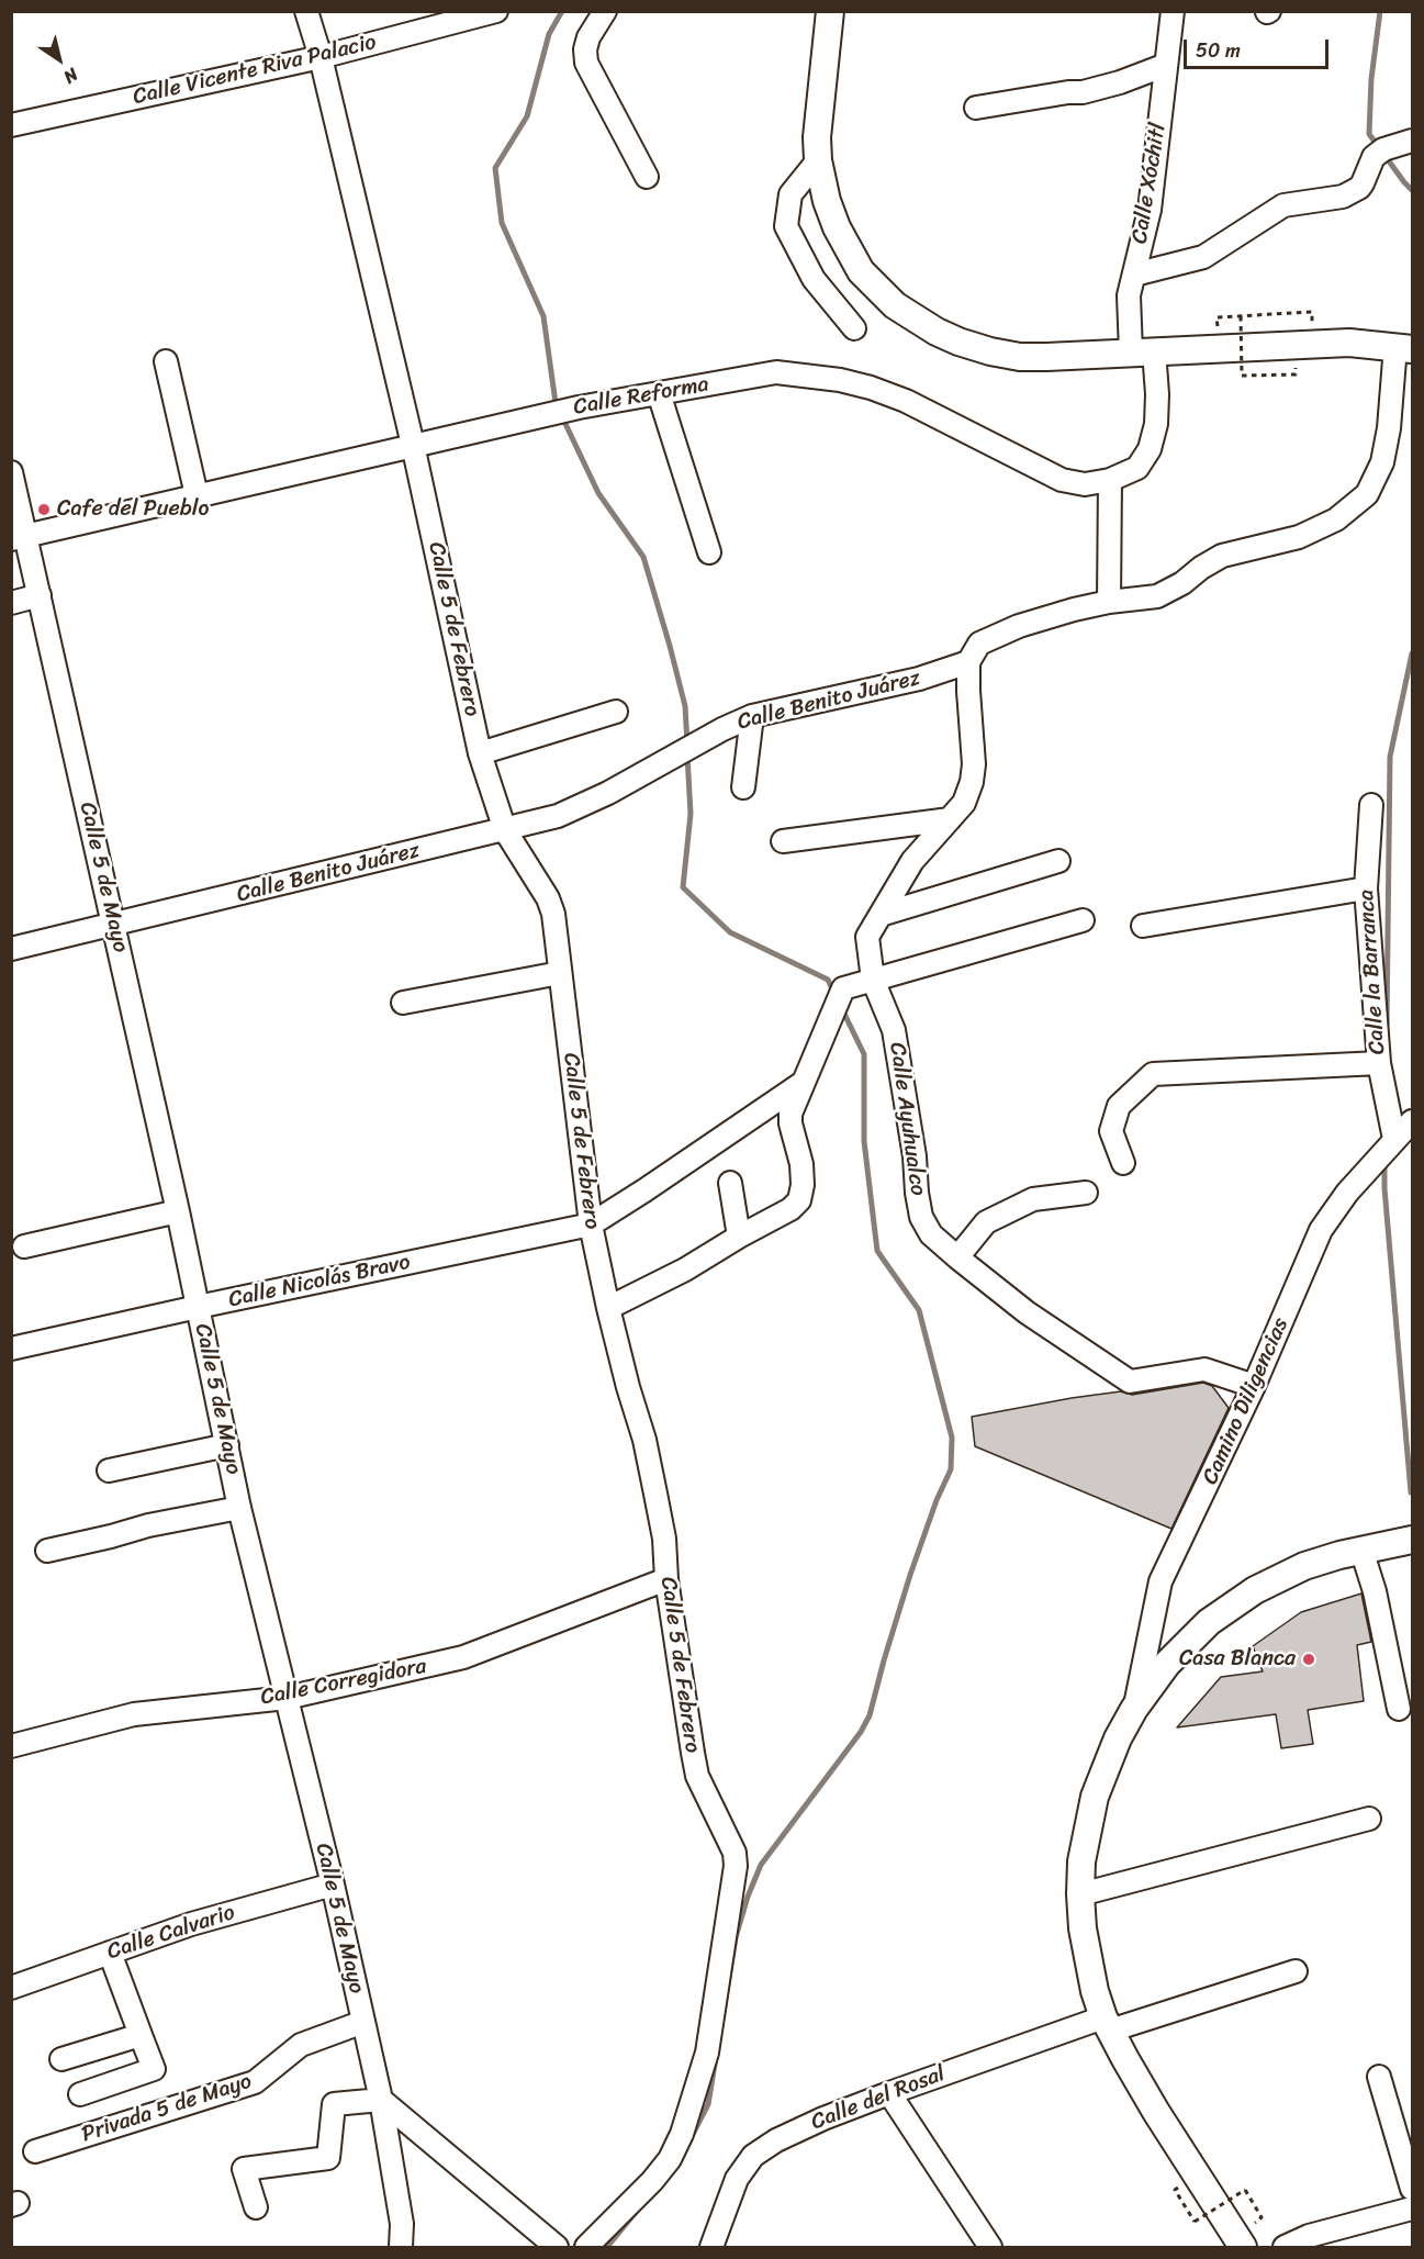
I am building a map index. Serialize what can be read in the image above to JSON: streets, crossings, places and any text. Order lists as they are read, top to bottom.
{
  "streets": {
    "street": [
      "Calle Vicente Riva Palacio",
      "Calle Xóchitl",
      "Calle Reforma",
      "Calle 5 de Febrero",
      "Calle Benito Juárez",
      "Calle 5 de Mayo",
      "Calle la Barranca",
      "Calle Ayuhualco",
      "Calle Nicolás Bravo",
      "Camino Diligencias",
      "Calle Corregidora",
      "Calle Calvario",
      "Calle del Rosal",
      "Privada 5 de Mayo"
    ]
  },
  "crossings": [
    ["Calle Vicente Riva Palacio", "Calle 5 de Febrero"],
    ["Calle Xóchitl", "Calle Reforma"],
    ["Calle Reforma", "Calle 5 de Febrero"],
    ["Calle Reforma", "Calle 5 de Mayo"],
    ["Calle 5 de Febrero", "Calle Benito Juárez"],
    ["Calle 5 de Febrero", "Calle Nicolás Bravo"],
    ["Calle 5 de Febrero", "Calle Corregidora"],
    ["Calle Benito Juárez", "Calle 5 de Mayo"],
    ["Calle Benito Juárez", "Calle Ayuhualco"],
    ["Calle 5 de Mayo", "Calle Nicolás Bravo"],
    ["Calle 5 de Mayo", "Calle Corregidora"],
    ["Calle 5 de Mayo", "Calle Calvario"],
    ["Calle 5 de Mayo", "Privada 5 de Mayo"],
    ["Calle la Barranca", "Camino Diligencias"],
    ["Calle Ayuhualco", "Camino Diligencias"]
  ],
  "places": ["Cafe del Pueblo", "Casa Blanca"],
  "scale_bar": "50 m",
  "north": "bottom right"
}
